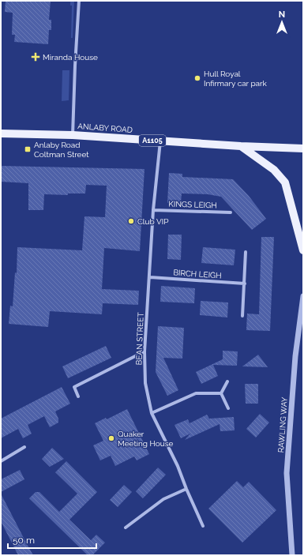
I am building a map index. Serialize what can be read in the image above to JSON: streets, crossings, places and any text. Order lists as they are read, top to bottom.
{
  "streets": {
    "main road": ["ANLABY ROAD", "A1105"],
    "street": [
      "KINGS LEIGH",
      "BIRCH LEIGH",
      "BEAN STREET",
      "RAWLING WAY"
    ]
  },
  "crossings": [
    ["ANLABY ROAD", "BEAN STREET"],
    ["KINGS LEIGH", "BEAN STREET"],
    ["BIRCH LEIGH", "BEAN STREET"]
  ],
  "places": {
    "health": ["Miranda House"],
    "other": ["Hull Royal Infirmary car park", "Club VIP", "Quaker Meeting House"],
    "transit": ["Anlaby Road Coltman Street"]
  },
  "scale_bar": "50 m",
  "north": "top"
}
